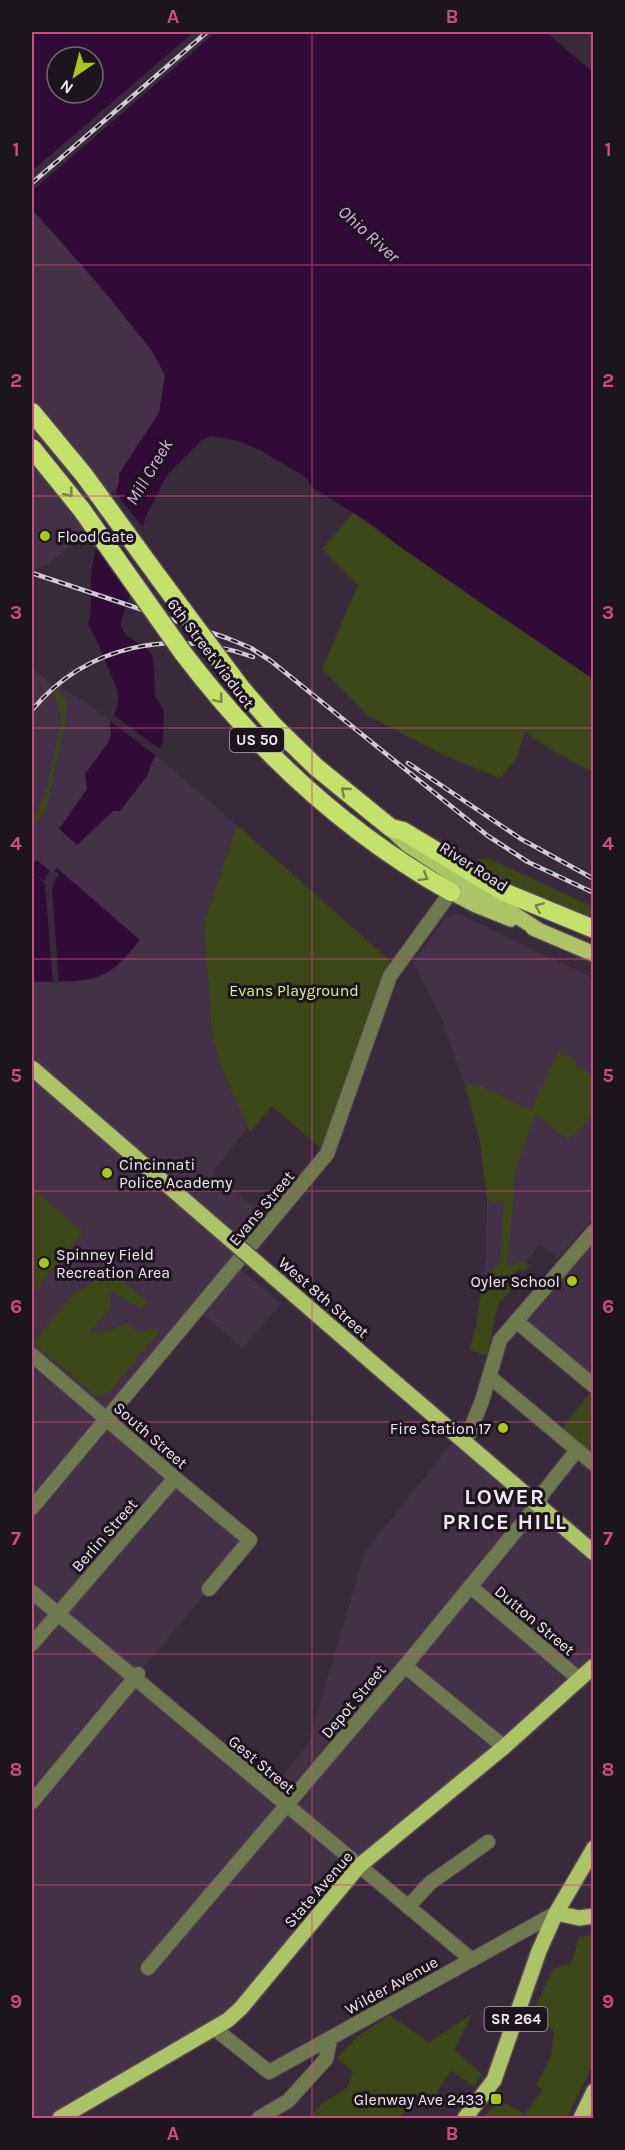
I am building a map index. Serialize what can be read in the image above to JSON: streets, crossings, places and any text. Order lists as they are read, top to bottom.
{
  "streets": {
    "highway": ["6th Street Viaduct", "US 50"],
    "main road": [
      "River Road",
      "West 8th Street",
      "State Avenue",
      "SR 264"
    ],
    "street": [
      "Evans Street",
      "South Street",
      "Berlin Street",
      "Dutton Street",
      "Depot Street",
      "Gest Street",
      "Wilder Avenue"
    ]
  },
  "crossings": [
    ["6th Street Viaduct", "River Road"],
    ["6th Street Viaduct", "Evans Street"],
    ["River Road", "Evans Street"],
    ["Evans Street", "South Street"],
    ["West 8th Street", "Depot Street"],
    ["South Street", "Berlin Street"],
    ["Berlin Street", "Gest Street"],
    ["Dutton Street", "Depot Street"],
    ["Dutton Street", "State Avenue"],
    ["Depot Street", "Gest Street"],
    ["Gest Street", "State Avenue"],
    ["Gest Street", "Wilder Avenue"],
    ["State Avenue", "Wilder Avenue"],
    ["Wilder Avenue", "SR 264"]
  ],
  "districts": ["LOWER PRICE HILL"],
  "water": ["Ohio River", "Mill Creek"],
  "parks": ["Evans Playground"],
  "places": {
    "other": [
      "Flood Gate",
      "Cincinnati Police Academy",
      "Spinney Field Recreation Area",
      "Oyler School",
      "Fire Station 17"
    ],
    "transit": ["Glenway Ave 2433"]
  },
  "north": "bottom left",
  "grid": {
    "columns": ["A", "B"],
    "rows": [
      "1",
      "2",
      "3",
      "4",
      "5",
      "6",
      "7",
      "8",
      "9"
    ]
  }
}
